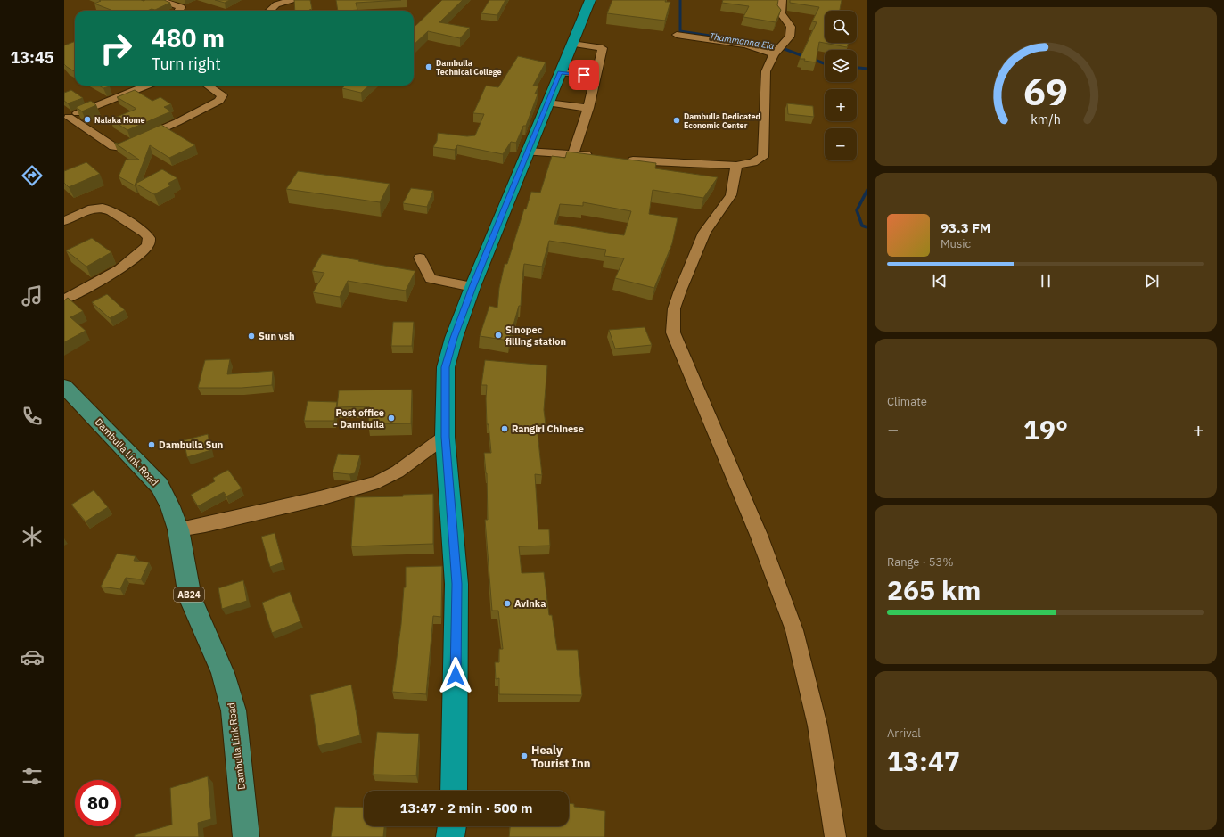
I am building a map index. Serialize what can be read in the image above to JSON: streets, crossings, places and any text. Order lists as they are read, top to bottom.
{
  "streets": {
    "main road": ["Dambulla Link Road", "AB24"]
  },
  "water": ["Thammanna Ela"],
  "places": [
    "Dambulla Technical College",
    "Nalaka Home",
    "Dambulla Dedicated Economic Center",
    "Sinopec filling station",
    "Sun vsh",
    "Post office - Dambulla",
    "Rangiri Chinese",
    "Dambulla Sun",
    "Avinka",
    "Healy Tourist Inn"
  ],
  "page": {
    "tabs": "13:45",
    "map_buttons": ["+", "−"],
    "turn": ["480 m", "Turn right"],
    "song": ["93.3 FM", "Music"],
    "tile": [
      "Climate",
      ["Range · 53%", "265 km"],
      ["Arrival", "13:47"]
    ],
    "heat": ["−", "19°", "+"],
    "limit": "80",
    "trip": "13:47 · 2 min · 500 m",
    "gauge": ["69", "km/h"]
  }
}
